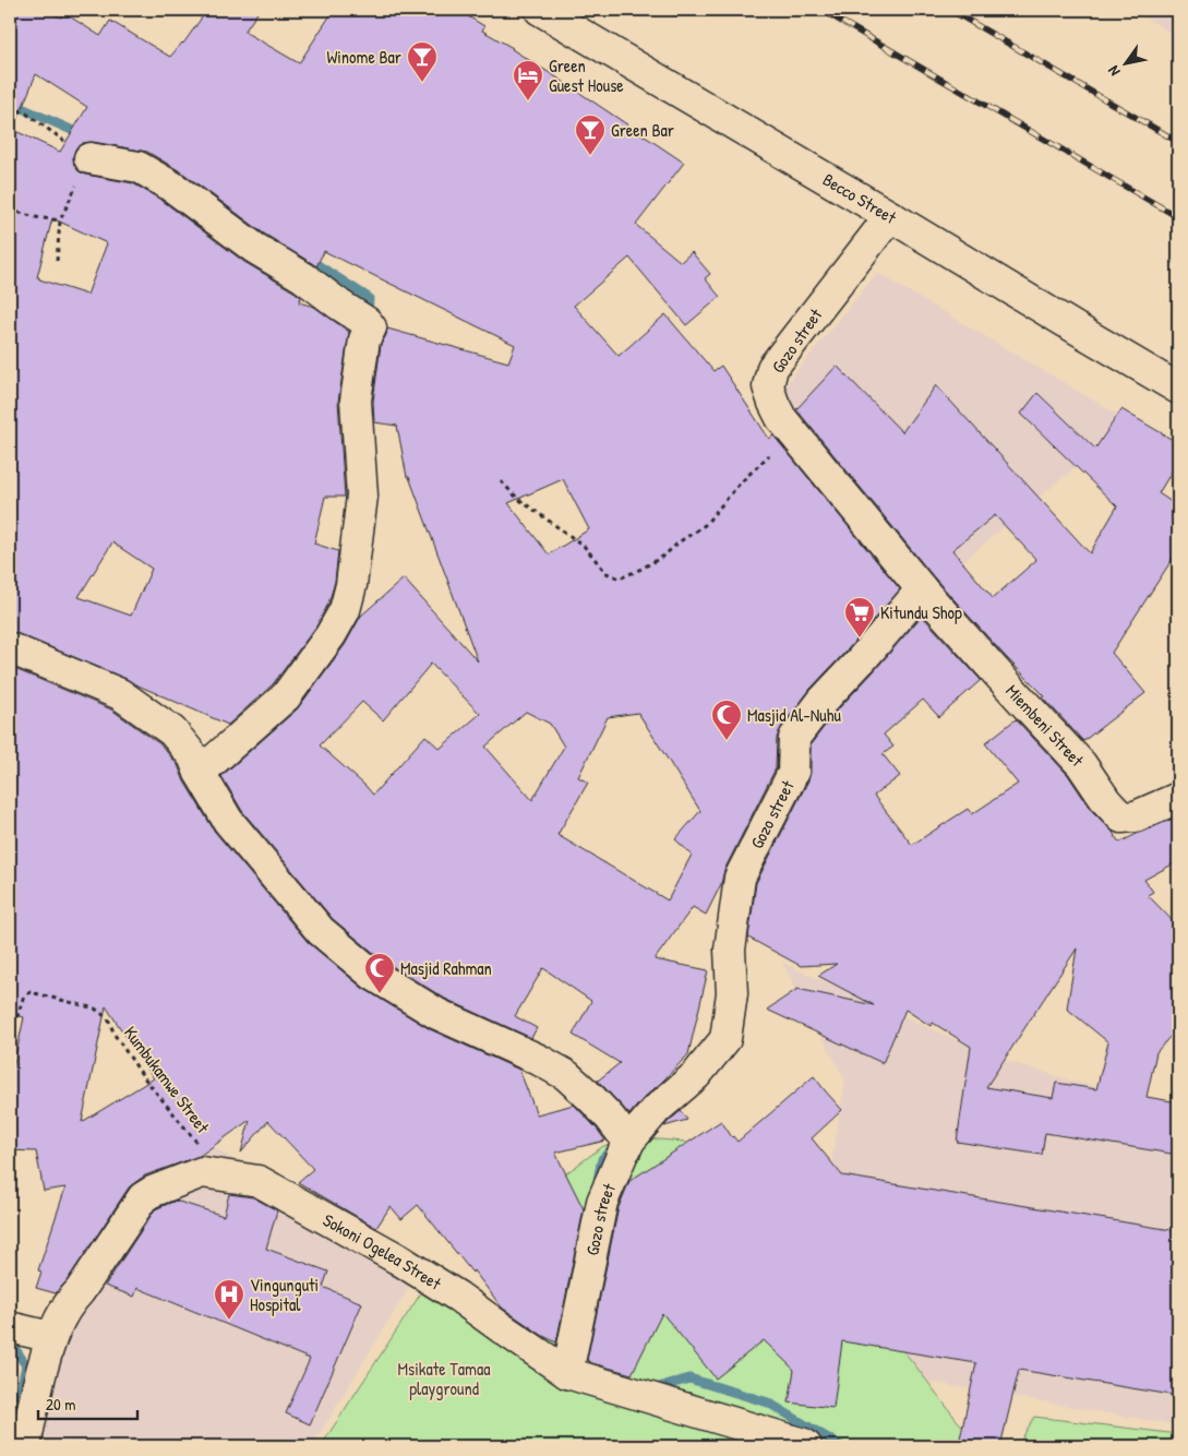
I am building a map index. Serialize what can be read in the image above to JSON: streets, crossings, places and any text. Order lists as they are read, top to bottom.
{
  "streets": {
    "street": [
      "Becco Street",
      "Gozo street",
      "Miembeni Street",
      "Sokoni Ogelea Street"
    ],
    "path": ["Kumbukamwe Street"]
  },
  "crossings": [
    ["Becco Street", "Gozo street"],
    ["Gozo street", "Miembeni Street"],
    ["Gozo street", "Sokoni Ogelea Street"],
    ["Kumbukamwe Street", "Sokoni Ogelea Street"]
  ],
  "parks": ["Msikate Tamaa playground"],
  "places": {
    "bar": ["Winome Bar", "Green Bar"],
    "hotel": ["Green Guest House"],
    "supermarket": ["Kitundu Shop"],
    "mosque": ["Masjid Al-Nuhu", "Masjid Rahman"],
    "hospital": ["Vingunguti Hospital"]
  },
  "scale_bar": "20 m",
  "north": "bottom left"
}
